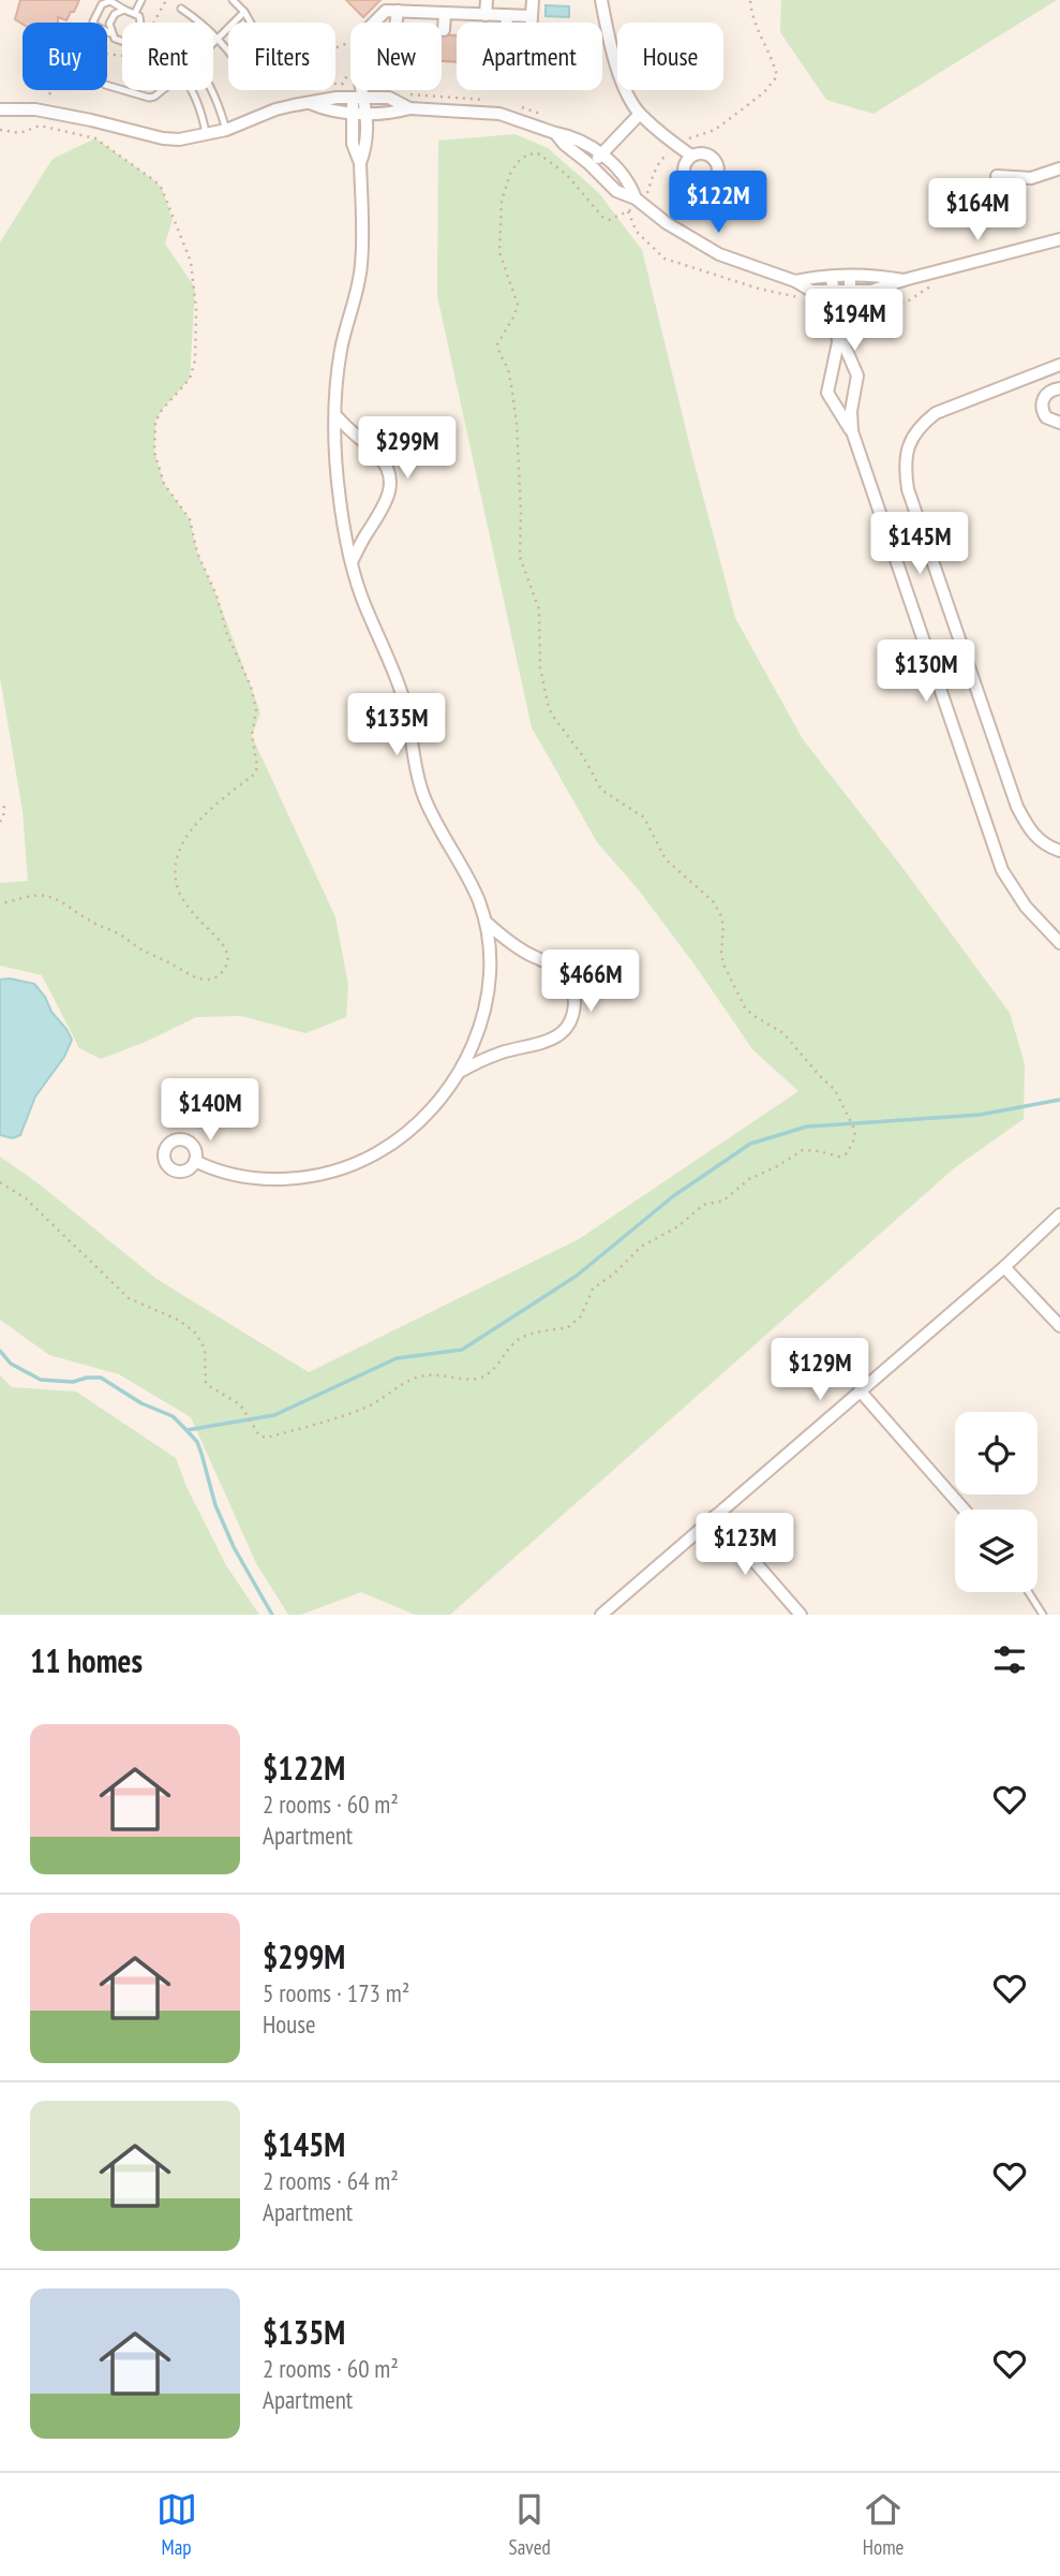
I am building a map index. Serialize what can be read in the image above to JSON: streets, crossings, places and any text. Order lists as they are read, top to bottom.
{
  "page": {
    "chip": [
      "Buy",
      "Rent",
      "Filters",
      "New",
      "Apartment",
      "House"
    ],
    "price": [
      "$122M",
      "$164M",
      "$194M",
      "$299M",
      "$145M",
      "$130M",
      "$135M",
      "$466M",
      "$140M",
      "$129M",
      "$123M"
    ],
    "heading": "11 homes",
    "list": [
      {
        "name": "$122M",
        "note": "2 rooms · 60 m² · Apartment"
      },
      {
        "name": "$299M",
        "note": "5 rooms · 173 m² · House"
      },
      {
        "name": "$145M",
        "note": "2 rooms · 64 m² · Apartment"
      },
      {
        "name": "$135M",
        "note": "2 rooms · 60 m² · Apartment"
      }
    ],
    "tabs": ["Map", "Saved", "Home"]
  }
}
